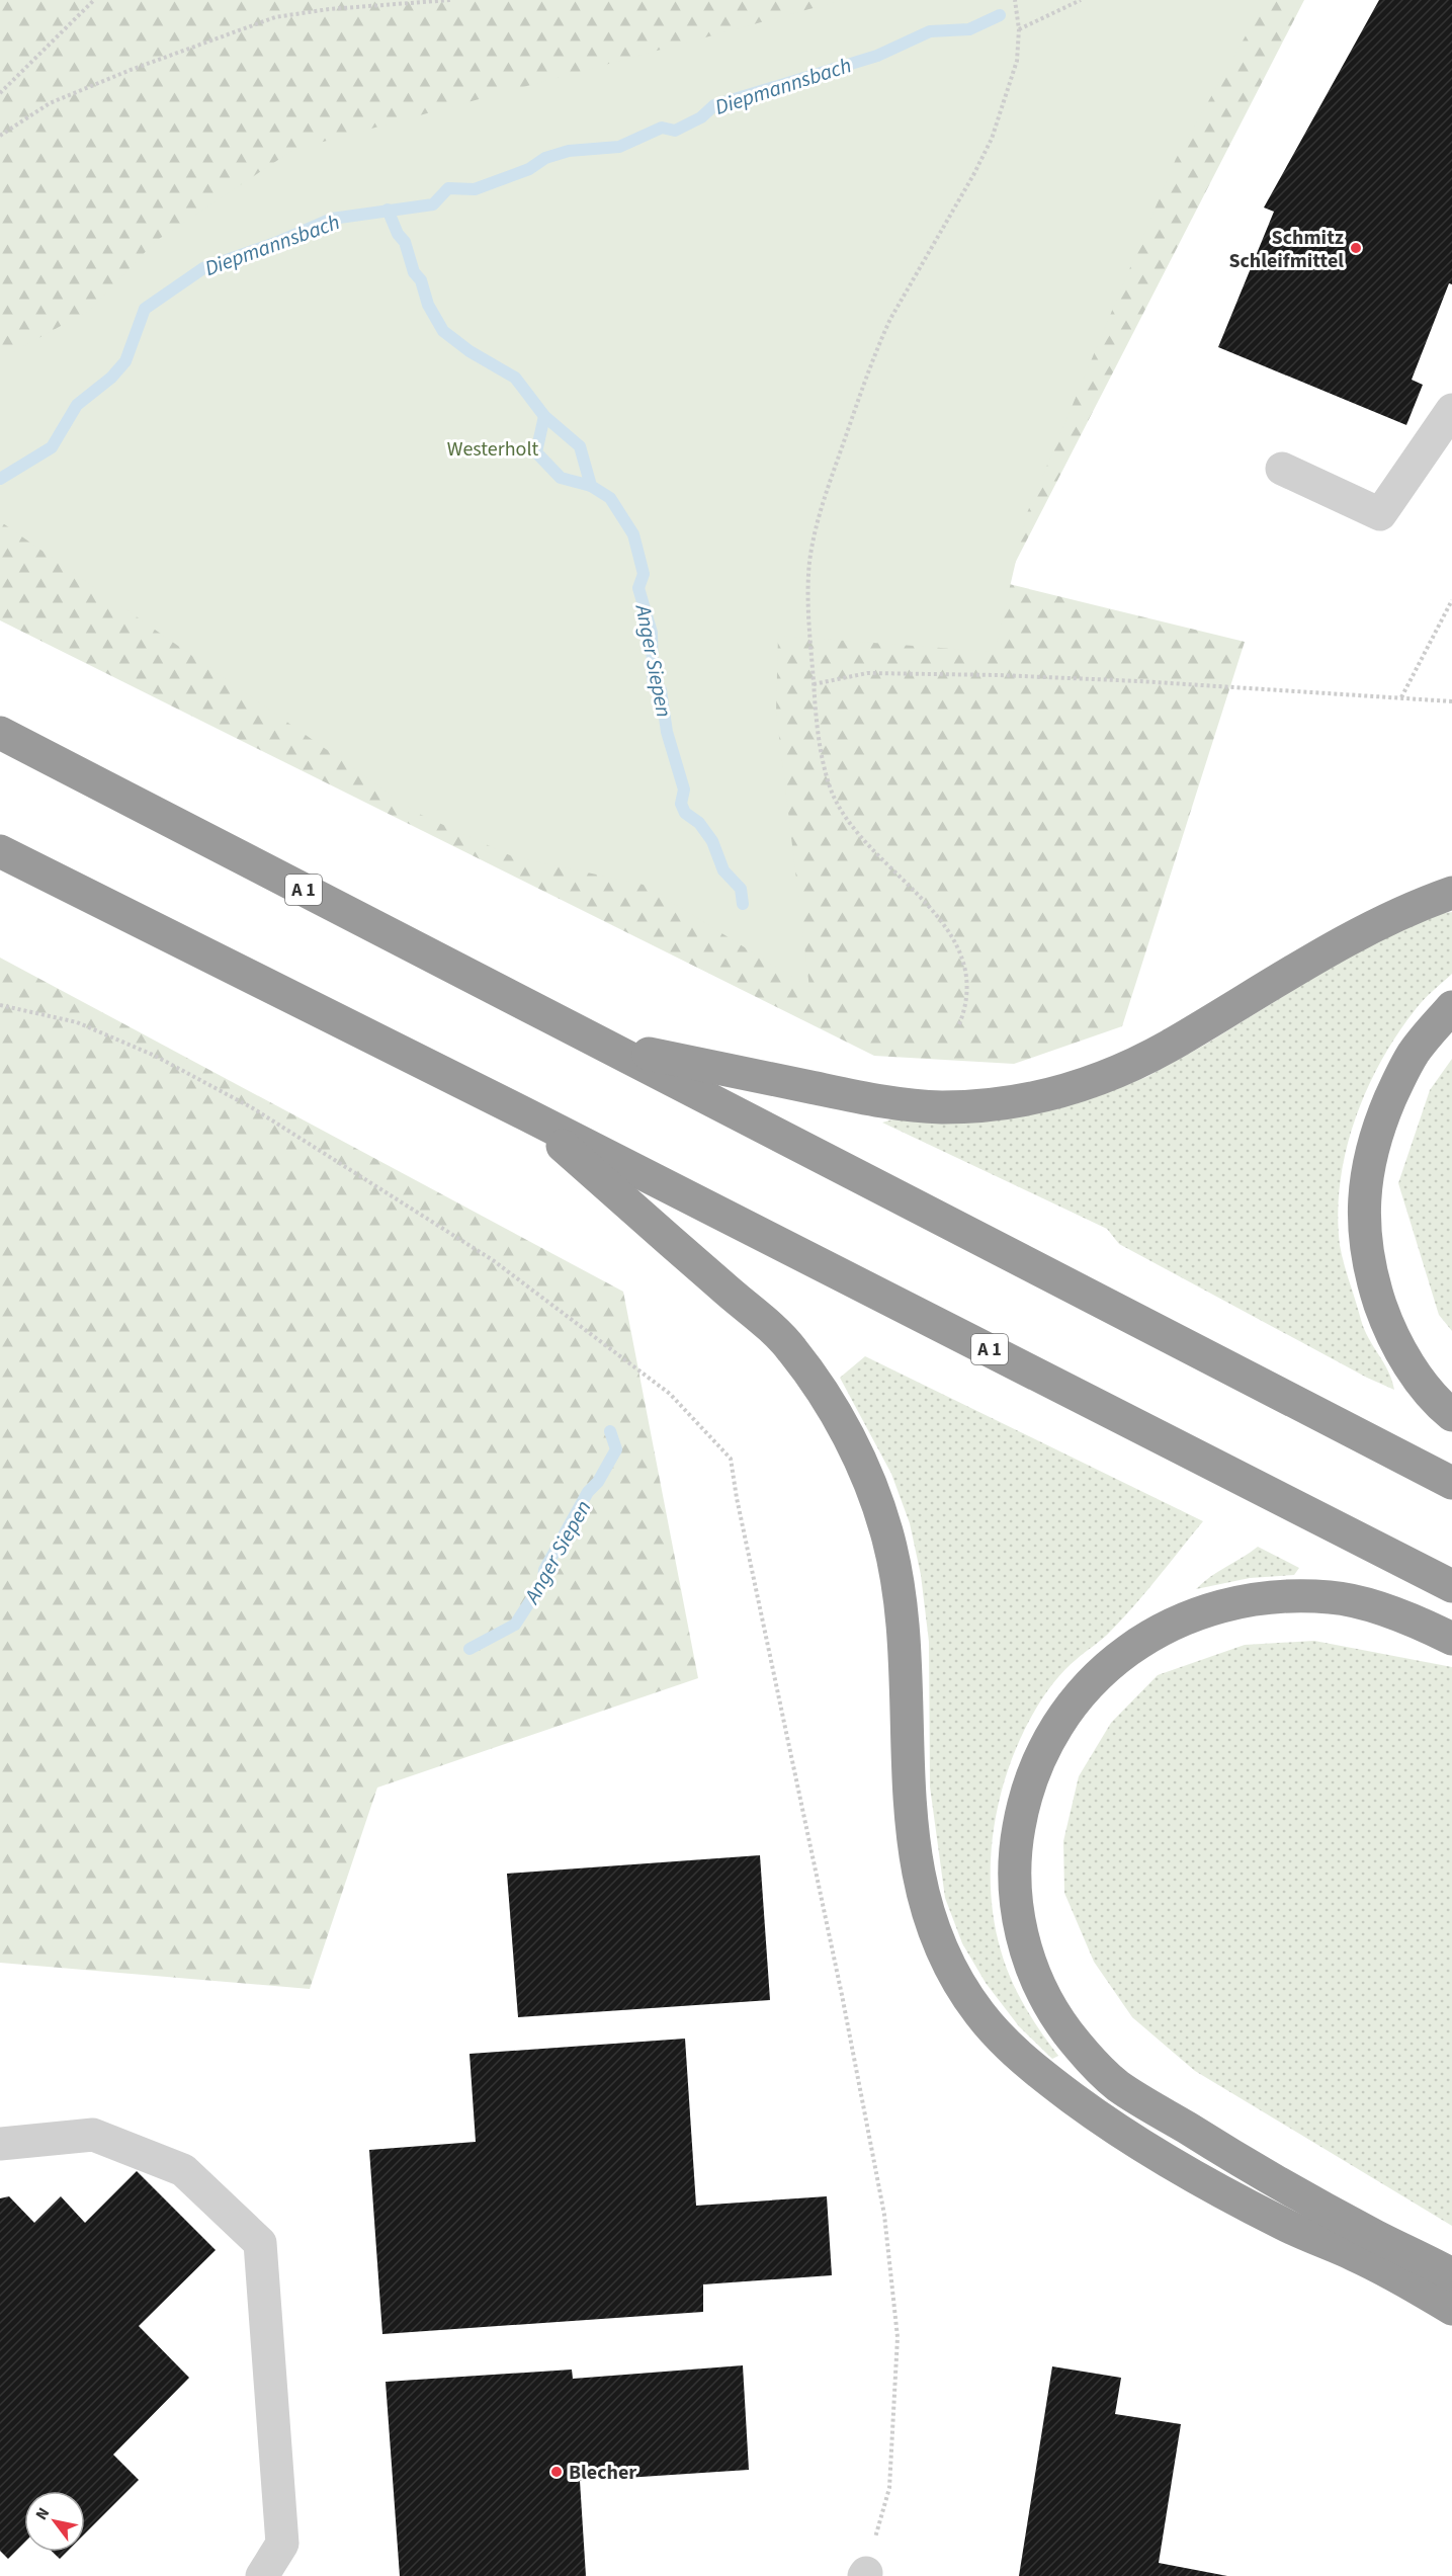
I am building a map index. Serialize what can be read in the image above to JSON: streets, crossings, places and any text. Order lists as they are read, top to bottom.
{
  "streets": {
    "highway": ["A 1"]
  },
  "water": ["Diepmannsbach", "Anger Siepen"],
  "parks": ["Westerholt"],
  "places": ["Schmitz Schleifmittel", "Blecher"],
  "north": "top left"
}
